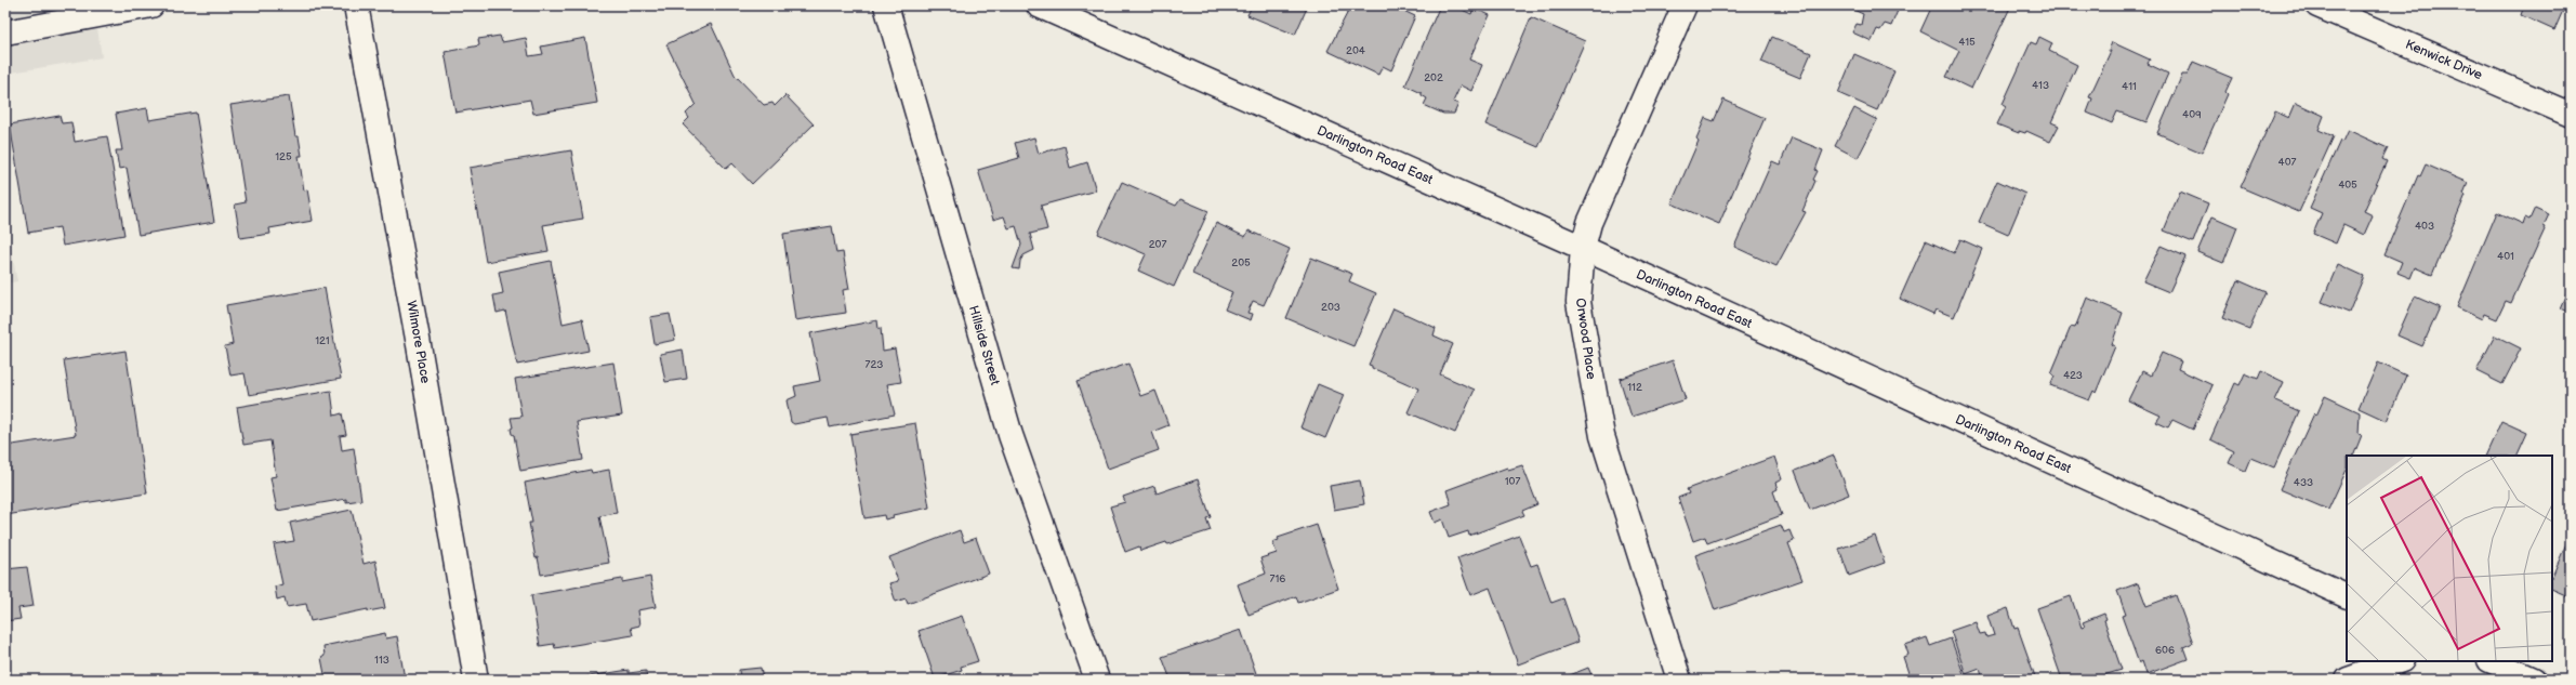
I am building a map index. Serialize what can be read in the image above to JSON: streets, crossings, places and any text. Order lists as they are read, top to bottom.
{
  "streets": {
    "street": [
      "Kenwick Drive",
      "Darlington Road East",
      "Orwood Place",
      "Wilmore Place",
      "Hillside Street"
    ]
  },
  "crossings": [
    ["Darlington Road East", "Orwood Place"]
  ],
  "house_numbers": [
    "415",
    "204",
    "202",
    "413",
    "411",
    "409",
    "125",
    "407",
    "405",
    "403",
    "207",
    "401",
    "205",
    "203",
    "121",
    "723",
    "423",
    "112",
    "107",
    "433",
    "716",
    "606",
    "113"
  ]
}
